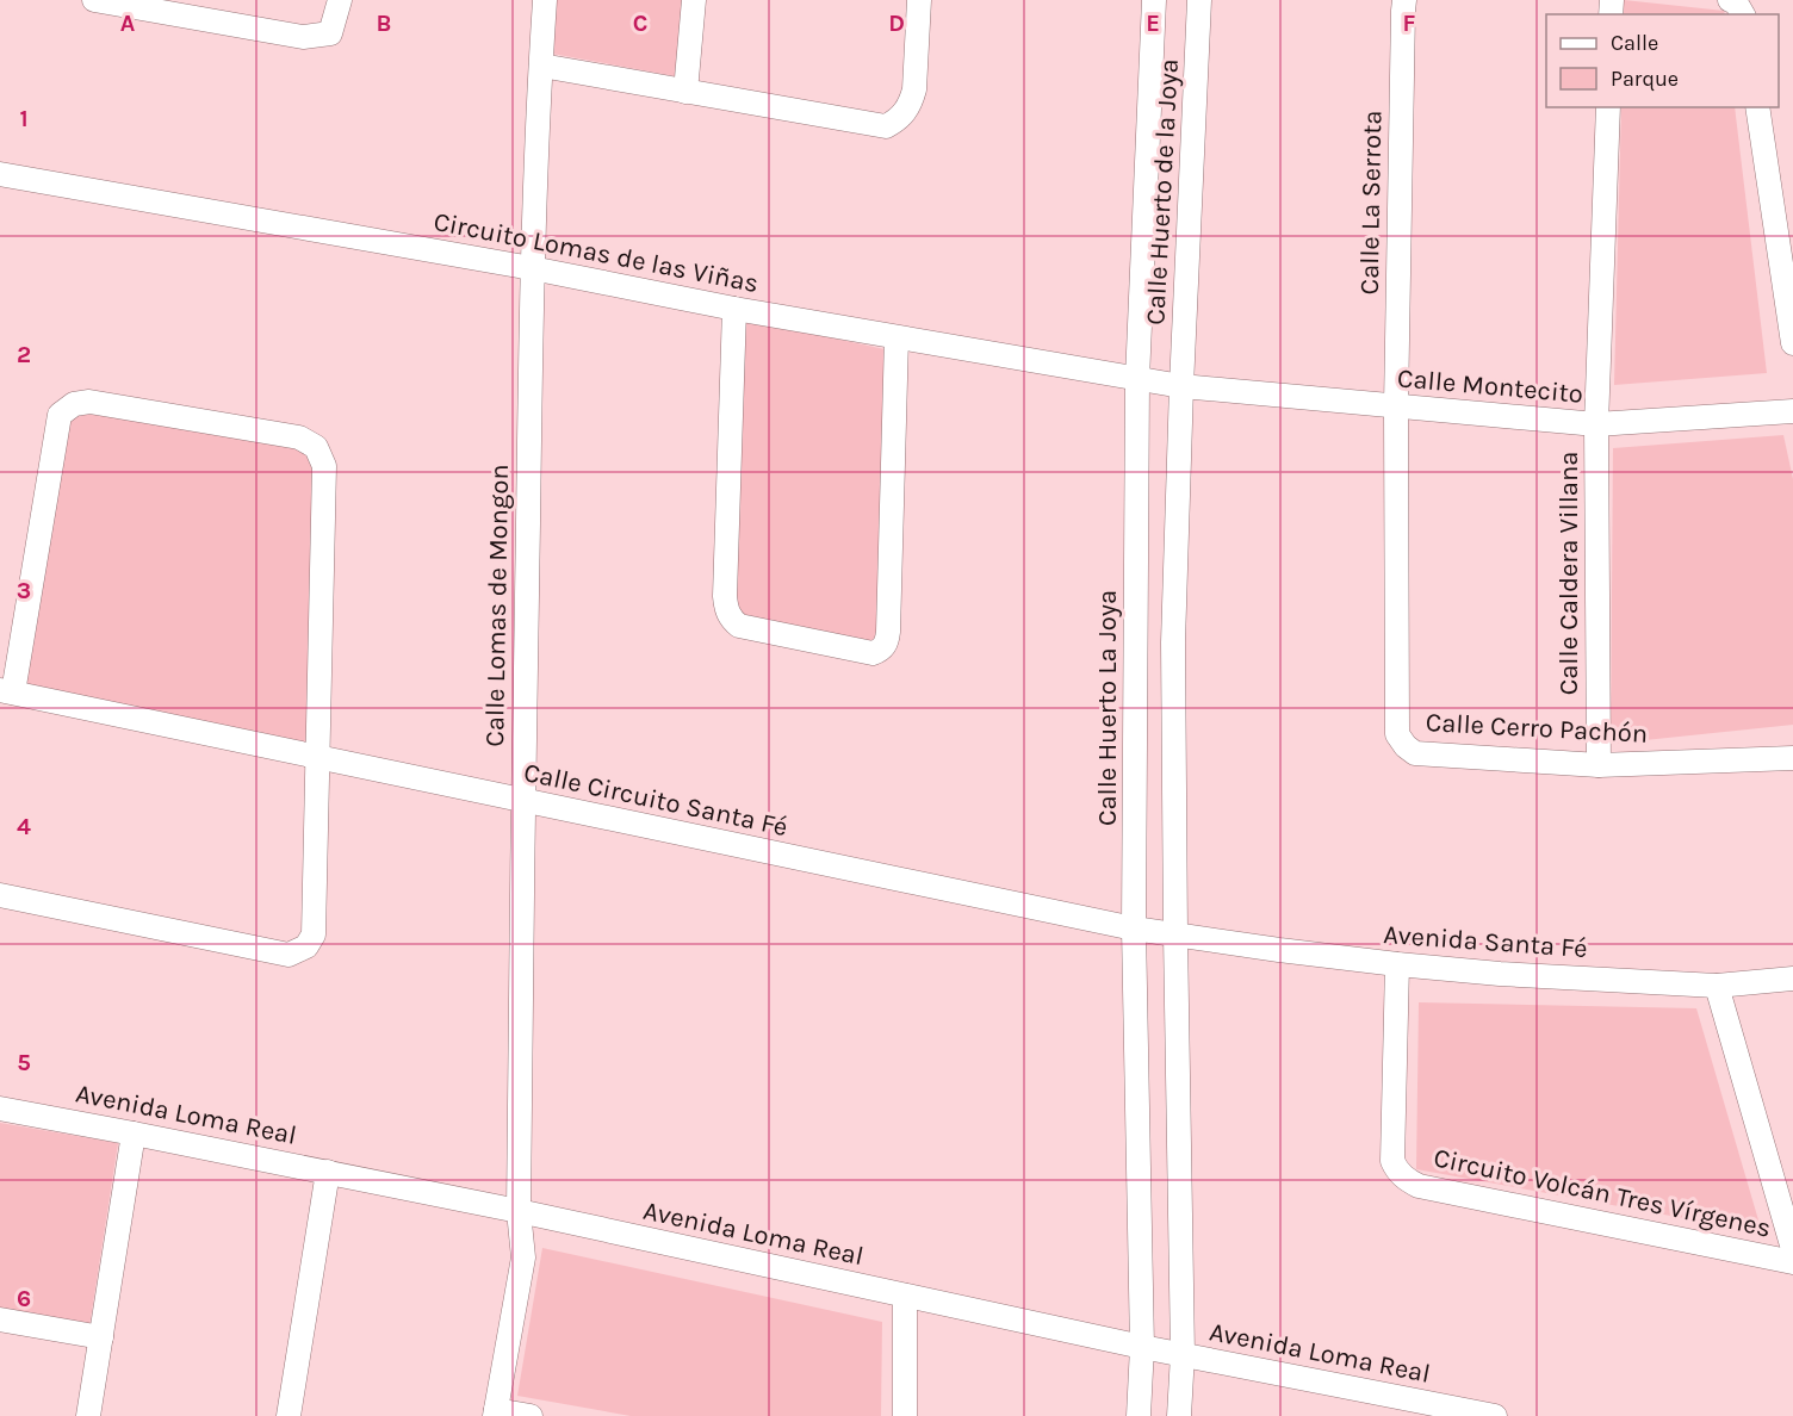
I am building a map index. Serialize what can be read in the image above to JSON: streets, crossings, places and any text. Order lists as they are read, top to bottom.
{
  "streets": {
    "street": [
      "Calle Huerto de la Joya",
      "Calle La Serrota",
      "Circuito Lomas de las Viñas",
      "Calle Montecito",
      "Calle Caldera Villana",
      "Calle Lomas de Mongon",
      "Calle Huerto La Joya",
      "Calle Cerro Pachón",
      "Calle Circuito Santa Fé",
      "Avenida Santa Fé",
      "Avenida Loma Real",
      "Circuito Volcán Tres Vírgenes"
    ]
  },
  "crossings": [
    ["Calle Huerto de la Joya", "Circuito Lomas de las Viñas"],
    ["Calle Huerto de la Joya", "Calle Montecito"],
    ["Calle La Serrota", "Calle Montecito"],
    ["Calle La Serrota", "Calle Cerro Pachón"],
    ["Circuito Lomas de las Viñas", "Calle Montecito"],
    ["Circuito Lomas de las Viñas", "Calle Lomas de Mongon"],
    ["Circuito Lomas de las Viñas", "Calle Huerto La Joya"],
    ["Calle Montecito", "Calle Caldera Villana"],
    ["Calle Montecito", "Calle Cerro Pachón"],
    ["Calle Caldera Villana", "Calle Cerro Pachón"],
    ["Calle Lomas de Mongon", "Calle Circuito Santa Fé"],
    ["Calle Lomas de Mongon", "Avenida Loma Real"],
    ["Calle Huerto La Joya", "Calle Circuito Santa Fé"],
    ["Calle Huerto La Joya", "Avenida Loma Real"],
    ["Calle Circuito Santa Fé", "Avenida Santa Fé"],
    ["Avenida Santa Fé", "Circuito Volcán Tres Vírgenes"]
  ],
  "legend": ["Calle", "Parque"],
  "grid": {
    "columns": [
      "A",
      "B",
      "C",
      "D",
      "E",
      "F"
    ],
    "rows": [
      "1",
      "2",
      "3",
      "4",
      "5",
      "6"
    ]
  }
}
